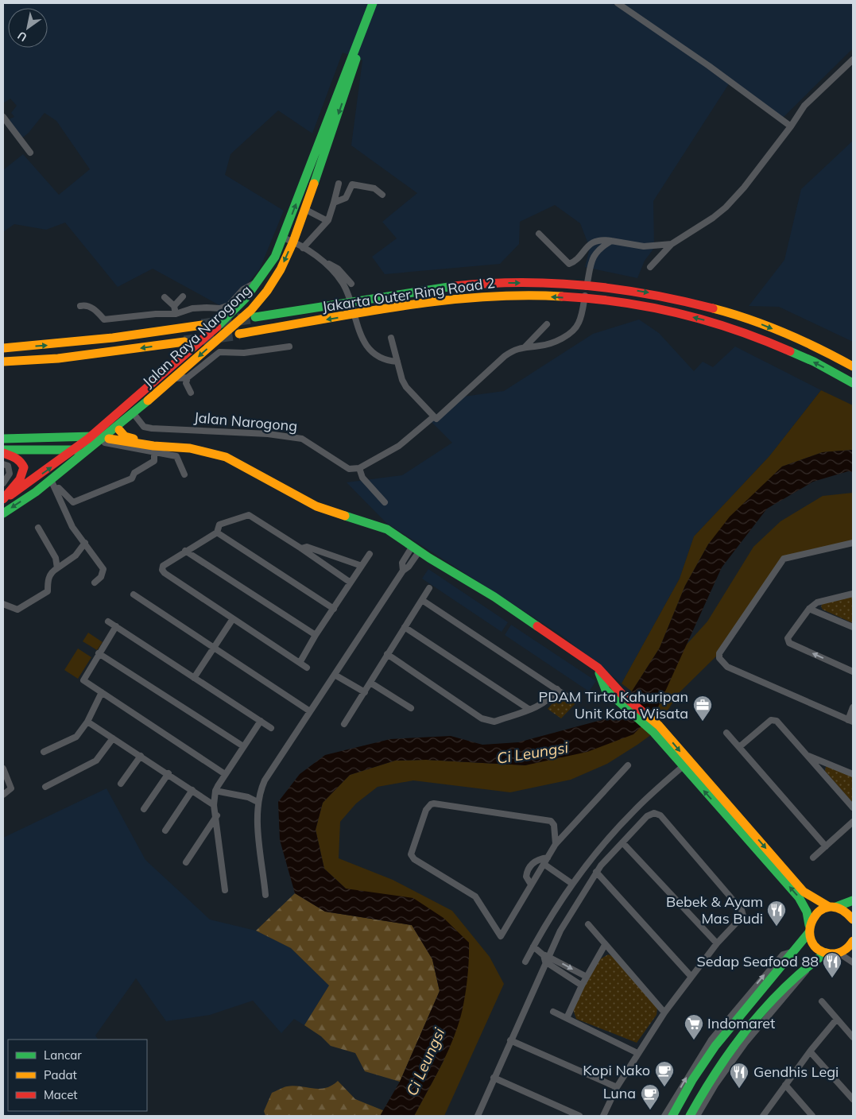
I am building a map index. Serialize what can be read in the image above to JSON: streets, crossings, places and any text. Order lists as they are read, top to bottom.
{
  "streets": {
    "main road": ["Jakarta Outer Ring Road 2", "Jalan Raya Narogong"],
    "street": ["Jalan Narogong"]
  },
  "water": ["Ci Leungsi"],
  "places": {
    "office": ["PDAM Tirta Kahuripan Unit Kota Wisata"],
    "restaurant": ["Bebek & Ayam Mas Budi", "Sedap Seafood 88", "Gendhis Legi"],
    "supermarket": ["Indomaret"],
    "cafe": ["Kopi Nako", "Luna"]
  },
  "legend": ["Lancar", "Padat", "Macet"],
  "north": "bottom left"
}
